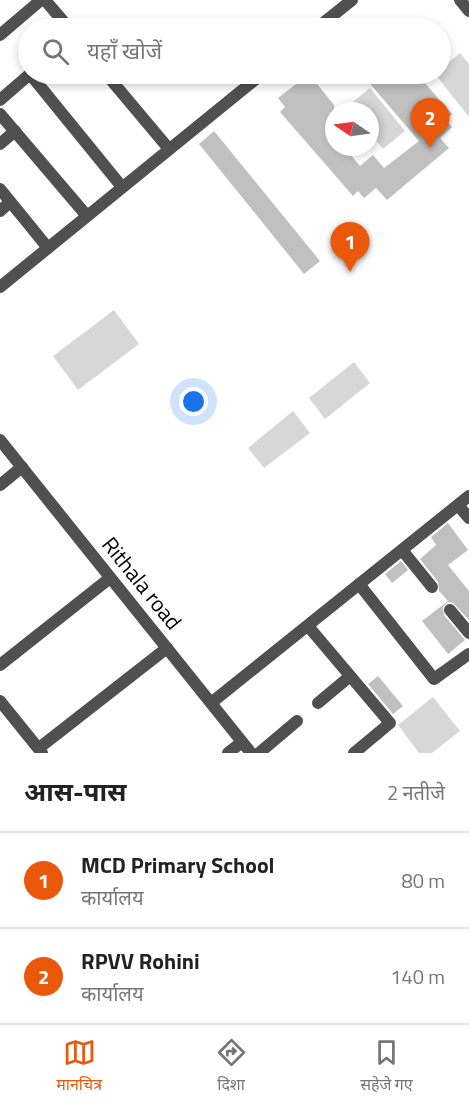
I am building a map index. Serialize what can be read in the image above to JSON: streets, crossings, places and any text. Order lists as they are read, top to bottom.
{
  "streets": {
    "street": ["Rithala road"]
  },
  "north": "left",
  "page": {
    "search": "यहाँ खोजें",
    "pins": ["2", "1"],
    "heading": ["आस-पास", "2 नतीजे"],
    "list": [
      {
        "mark": "1",
        "name": "MCD Primary School",
        "note": "कार्यालय",
        "value": "80 m"
      },
      {
        "mark": "2",
        "name": "RPVV Rohini",
        "note": "कार्यालय",
        "value": "140 m"
      }
    ],
    "nav": ["मानचित्र", "दिशा", "सहेजे गए"]
  }
}
